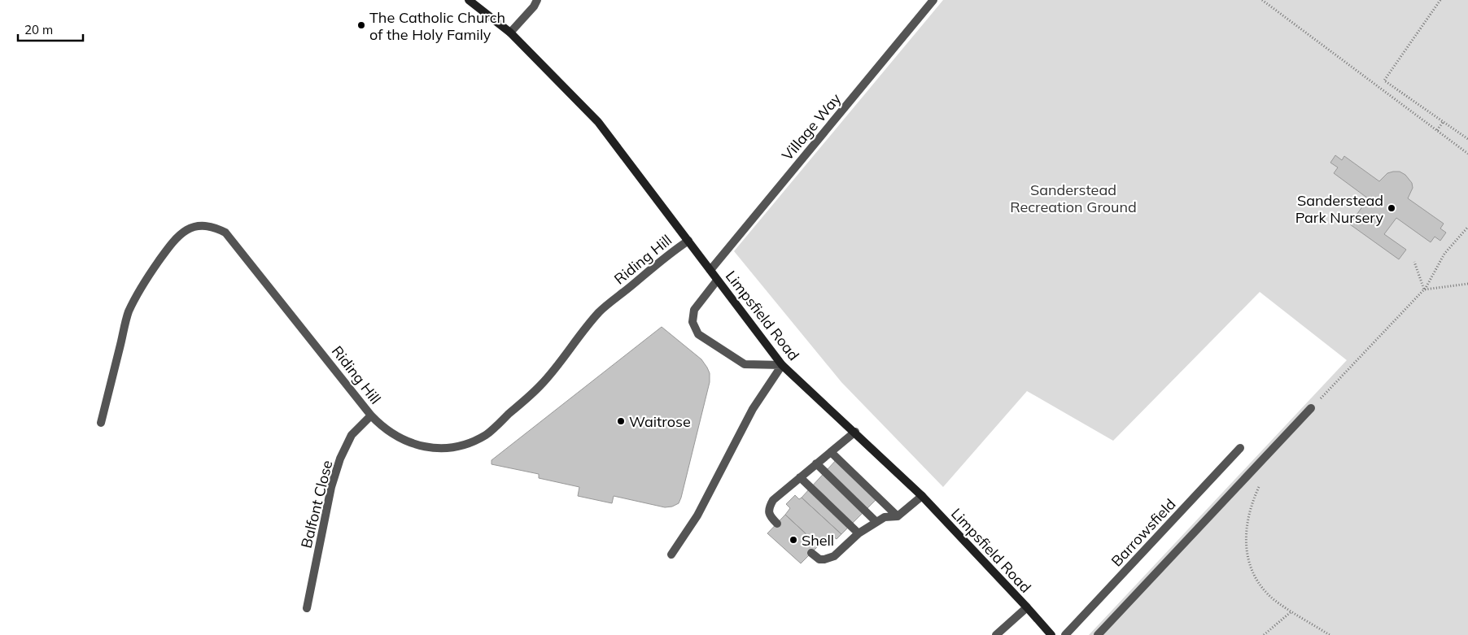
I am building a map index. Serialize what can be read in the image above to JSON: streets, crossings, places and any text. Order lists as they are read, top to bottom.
{
  "streets": {
    "main road": ["Limpsfield Road"],
    "street": [
      "Village Way",
      "Riding Hill",
      "Balfont Close",
      "Barrowsfield"
    ]
  },
  "crossings": [
    ["Village Way", "Limpsfield Road"],
    ["Riding Hill", "Limpsfield Road"],
    ["Riding Hill", "Balfont Close"]
  ],
  "parks": ["Sanderstead Recreation Ground"],
  "places": [
    "The Catholic Church of the Holy Family",
    "Sanderstead Park Nursery",
    "Waitrose",
    "Shell"
  ],
  "scale_bar": "20 m"
}
